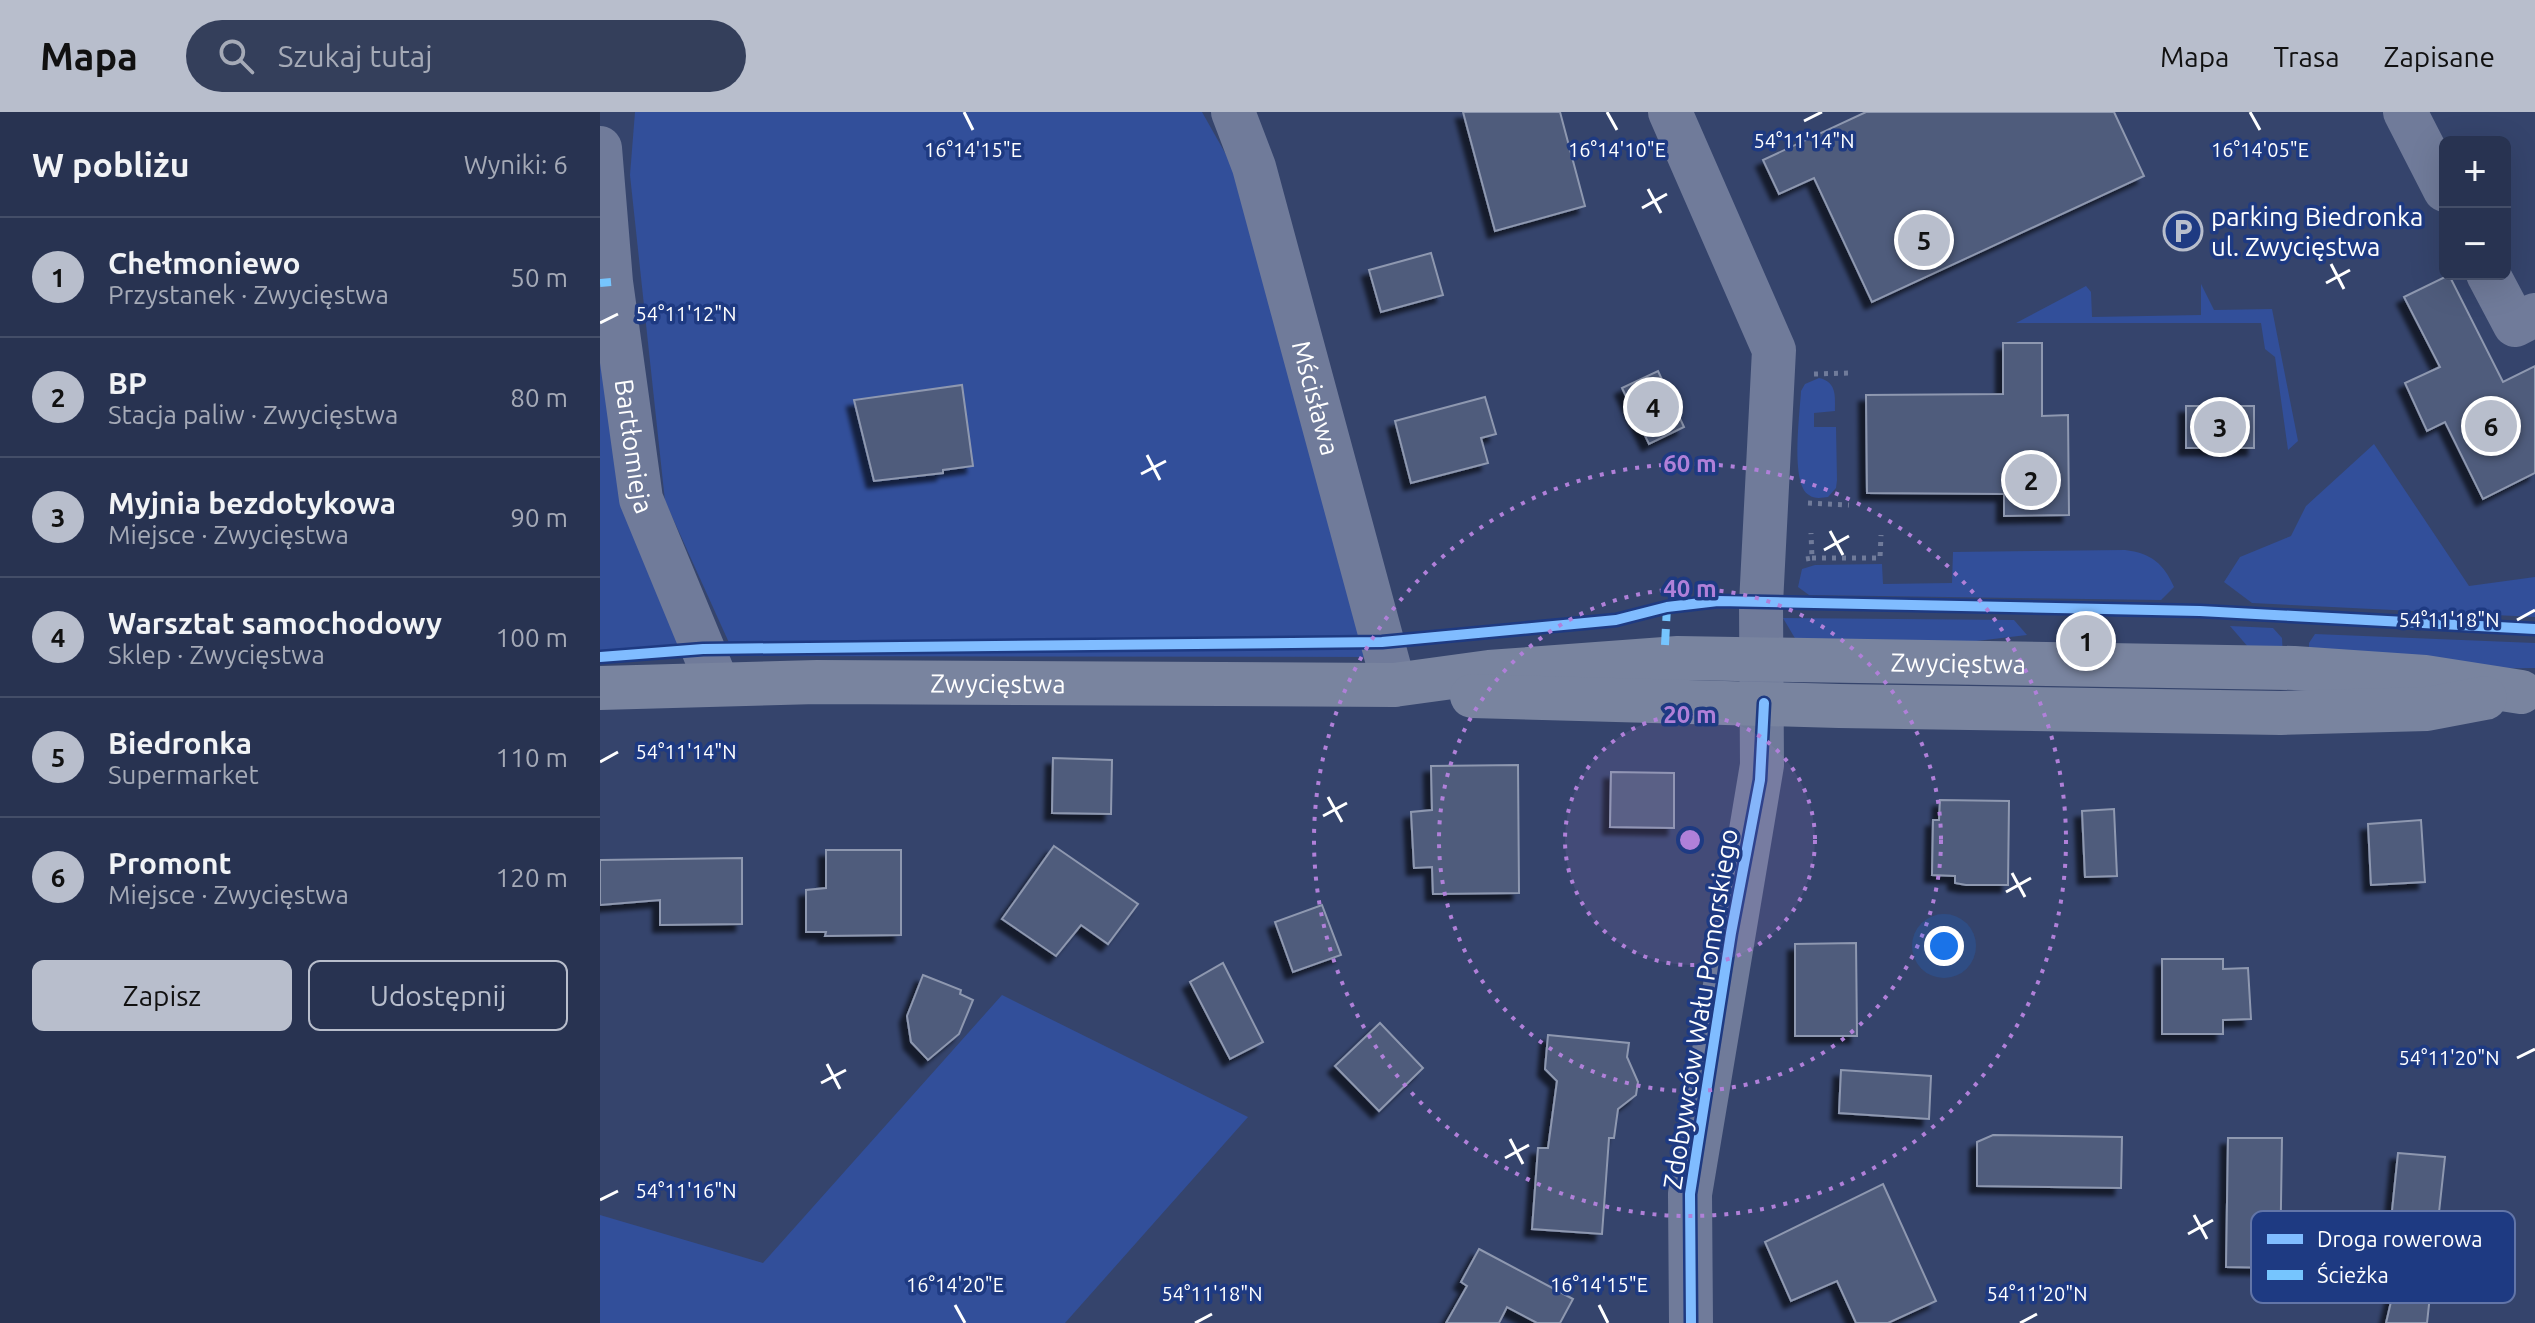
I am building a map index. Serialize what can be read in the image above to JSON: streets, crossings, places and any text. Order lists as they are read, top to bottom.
{
  "streets": {
    "main road": ["Zwycięstwa"],
    "street": ["Mścisława", "Bartłomieja", "Zdobywców Wału Pomorskiego"]
  },
  "crossings": [
    ["Mścisława", "Zwycięstwa"],
    ["Bartłomieja", "Zwycięstwa"],
    ["Zwycięstwa", "Zdobywców Wału Pomorskiego"]
  ],
  "places": {
    "parking": ["parking Biedronka ul. Zwycięstwa"]
  },
  "legend": ["Droga rowerowa", "Ścieżka"],
  "page": {
    "header": "Mapa",
    "search": "Szukaj tutaj",
    "nav": ["Mapa", "Trasa", "Zapisane"],
    "heading": ["W pobliżu", "Wyniki: 6"],
    "map_buttons": ["+", "−"],
    "pins": [
      "5",
      "4",
      "6",
      "3",
      "2",
      "1"
    ],
    "list": [
      {
        "mark": "1",
        "name": "Chełmoniewo",
        "note": "Przystanek · Zwycięstwa",
        "value": "50 m"
      },
      {
        "mark": "2",
        "name": "BP",
        "note": "Stacja paliw · Zwycięstwa",
        "value": "80 m"
      },
      {
        "mark": "3",
        "name": "Myjnia bezdotykowa",
        "note": "Miejsce · Zwycięstwa",
        "value": "90 m"
      },
      {
        "mark": "4",
        "name": "Warsztat samochodowy",
        "note": "Sklep · Zwycięstwa",
        "value": "100 m"
      },
      {
        "mark": "5",
        "name": "Biedronka",
        "note": "Supermarket",
        "value": "110 m"
      },
      {
        "mark": "6",
        "name": "Promont",
        "note": "Miejsce · Zwycięstwa",
        "value": "120 m"
      }
    ],
    "buttons": ["Zapisz", "Udostępnij"]
  },
  "coordinates": [
    "54°11'14\"N",
    "16°14'10\"E",
    "16°14'05\"E",
    "16°14'15\"E",
    "54°11'12\"N",
    "54°11'18\"N",
    "54°11'20\"N",
    "54°11'16\"N",
    "16°14'20\"E"
  ],
  "rings": ["60 m", "40 m", "20 m"]
}
